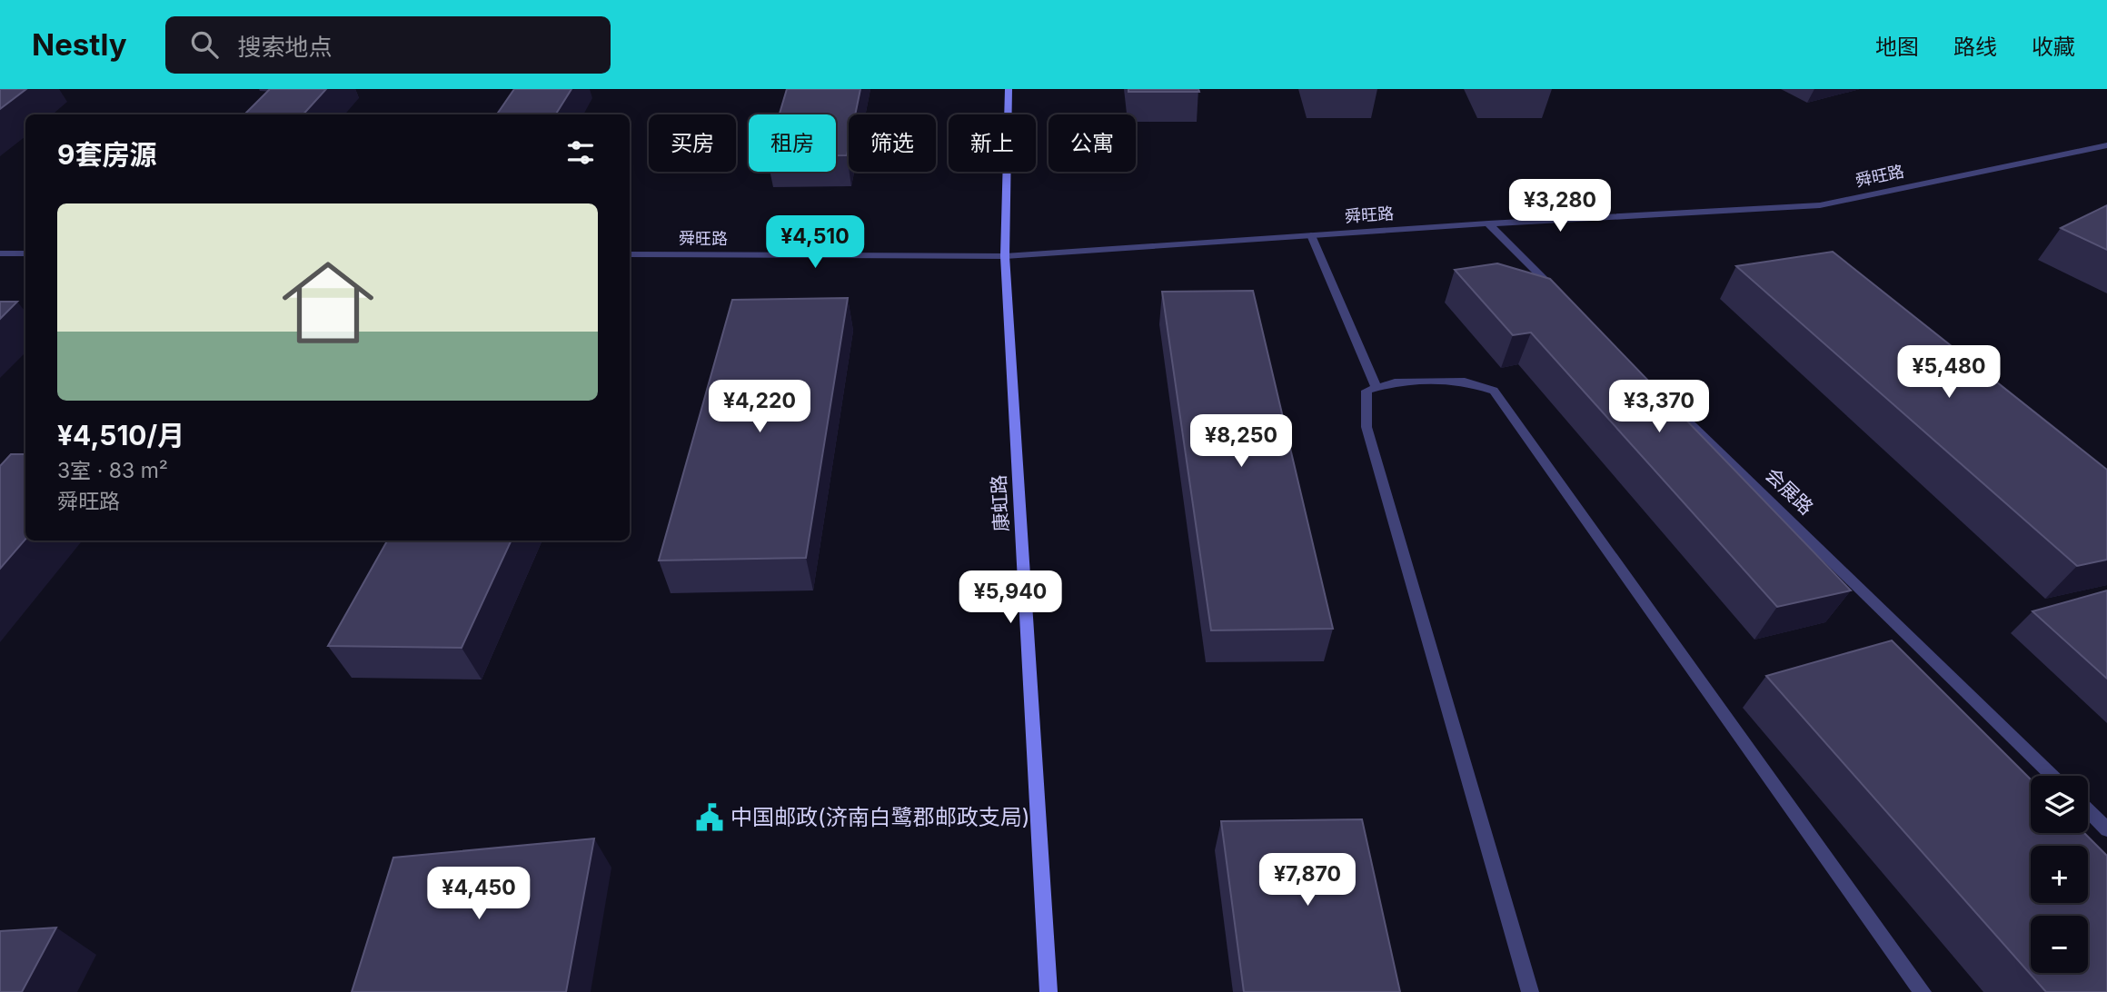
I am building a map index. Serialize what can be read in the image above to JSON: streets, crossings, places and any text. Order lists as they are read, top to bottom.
{
  "streets": {
    "main road": ["康虹路"],
    "street": ["舜旺路", "会展路"]
  },
  "crossings": [
    ["舜旺路", "康虹路"]
  ],
  "places": {
    "public building": ["中国邮政(济南白鹭郡邮政支局)"]
  },
  "page": {
    "header": "Nestly",
    "search": "搜索地点",
    "nav": ["地图", "路线", "收藏"],
    "chip": [
      "买房",
      "租房",
      "筛选",
      "新上",
      "公寓"
    ],
    "heading": "9套房源",
    "price": [
      "¥3,280",
      "¥4,510",
      "¥5,480",
      "¥4,220",
      "¥3,370",
      "¥8,250",
      "¥5,940",
      "¥7,870",
      "¥4,450"
    ],
    "list": [
      {
        "name": "¥4,510/月",
        "note": "3室 · 83 m² · 舜旺路"
      }
    ],
    "map_buttons": ["+", "−"]
  }
}
